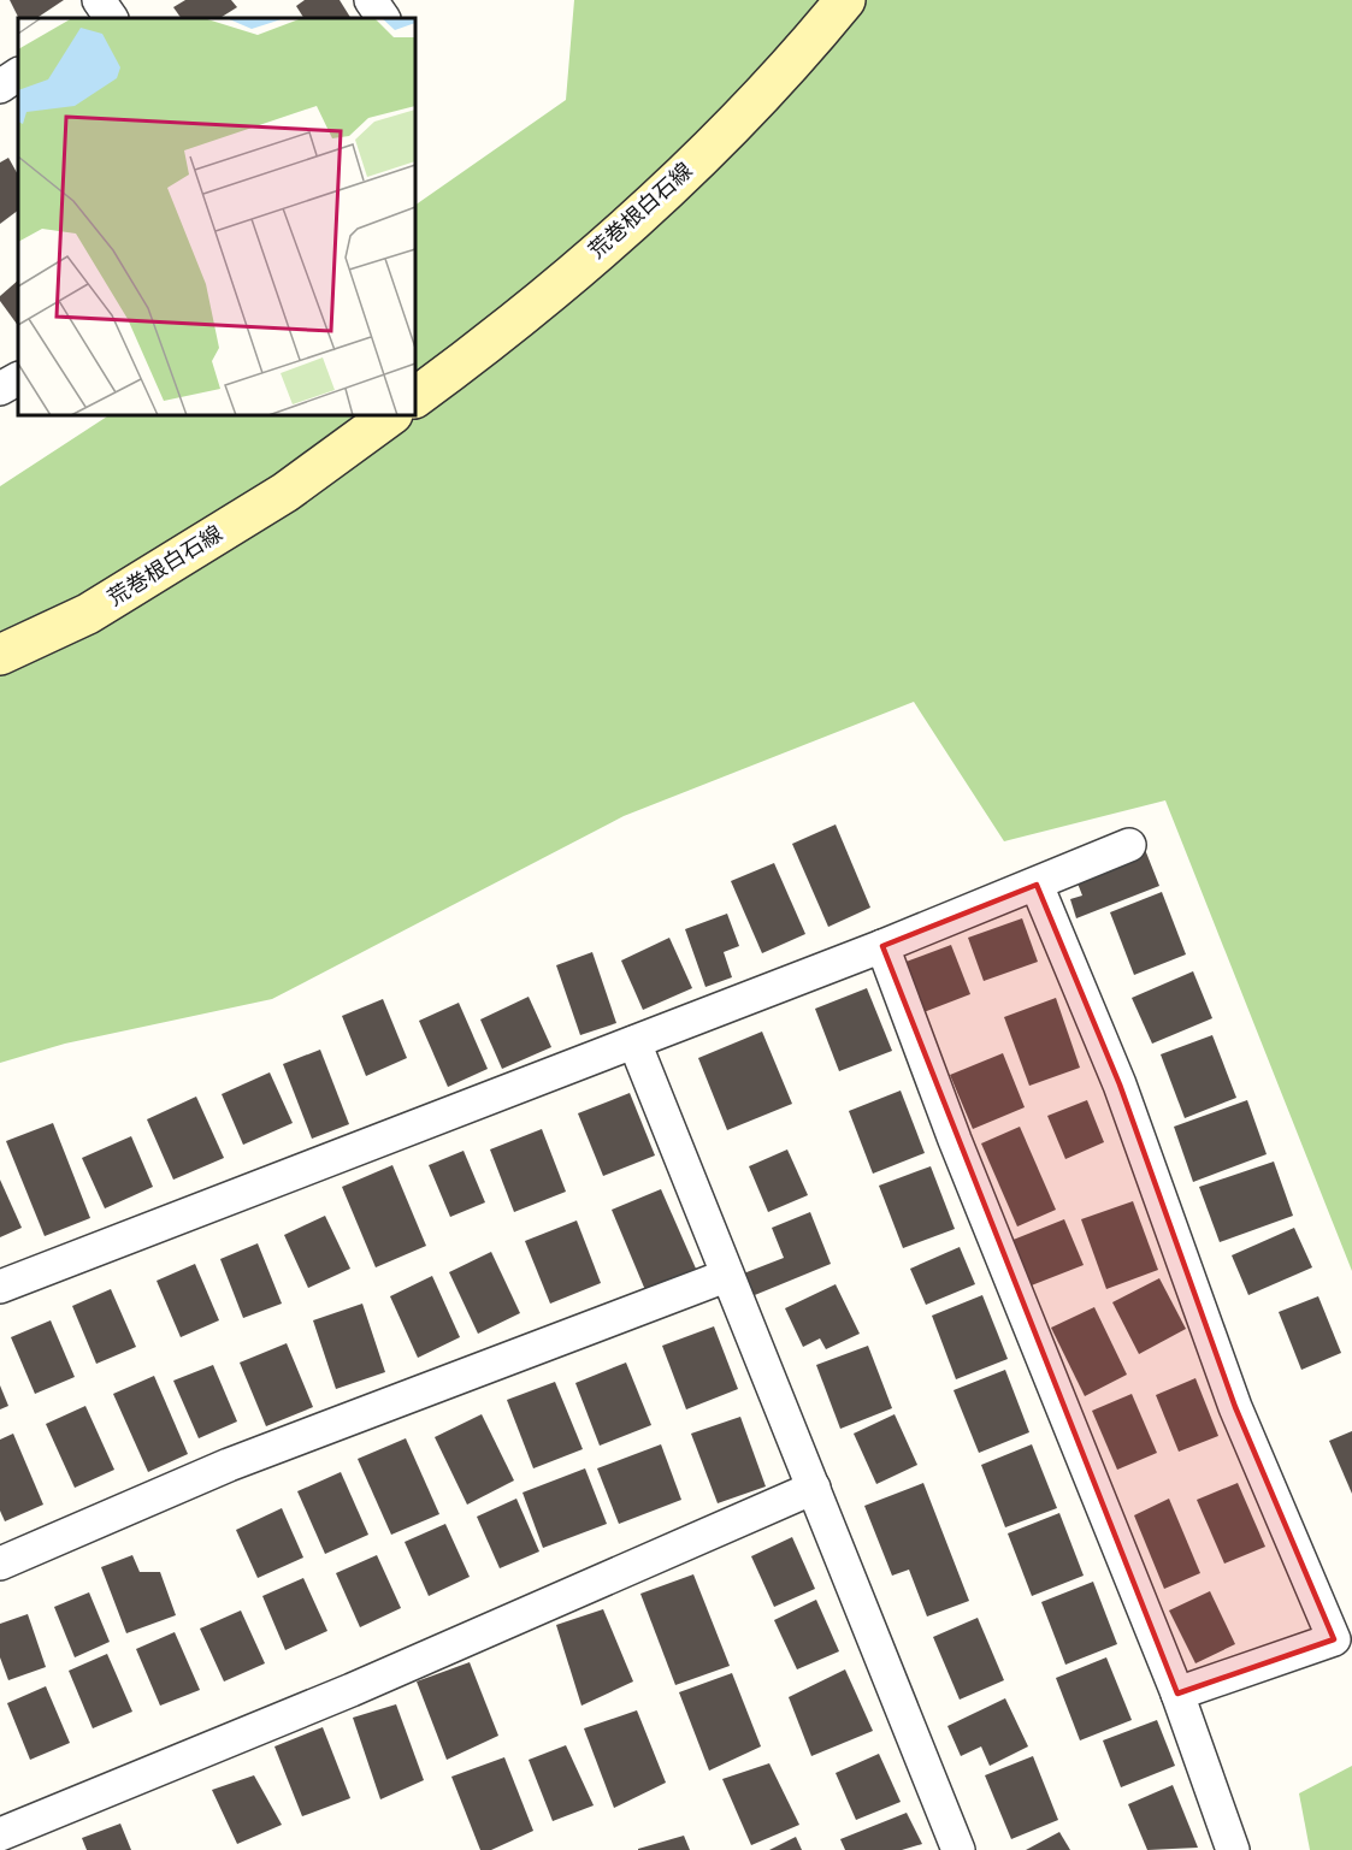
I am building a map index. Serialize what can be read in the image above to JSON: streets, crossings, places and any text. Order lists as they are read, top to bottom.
{
  "streets": {
    "street": ["荒巻根白石線"]
  }
}
